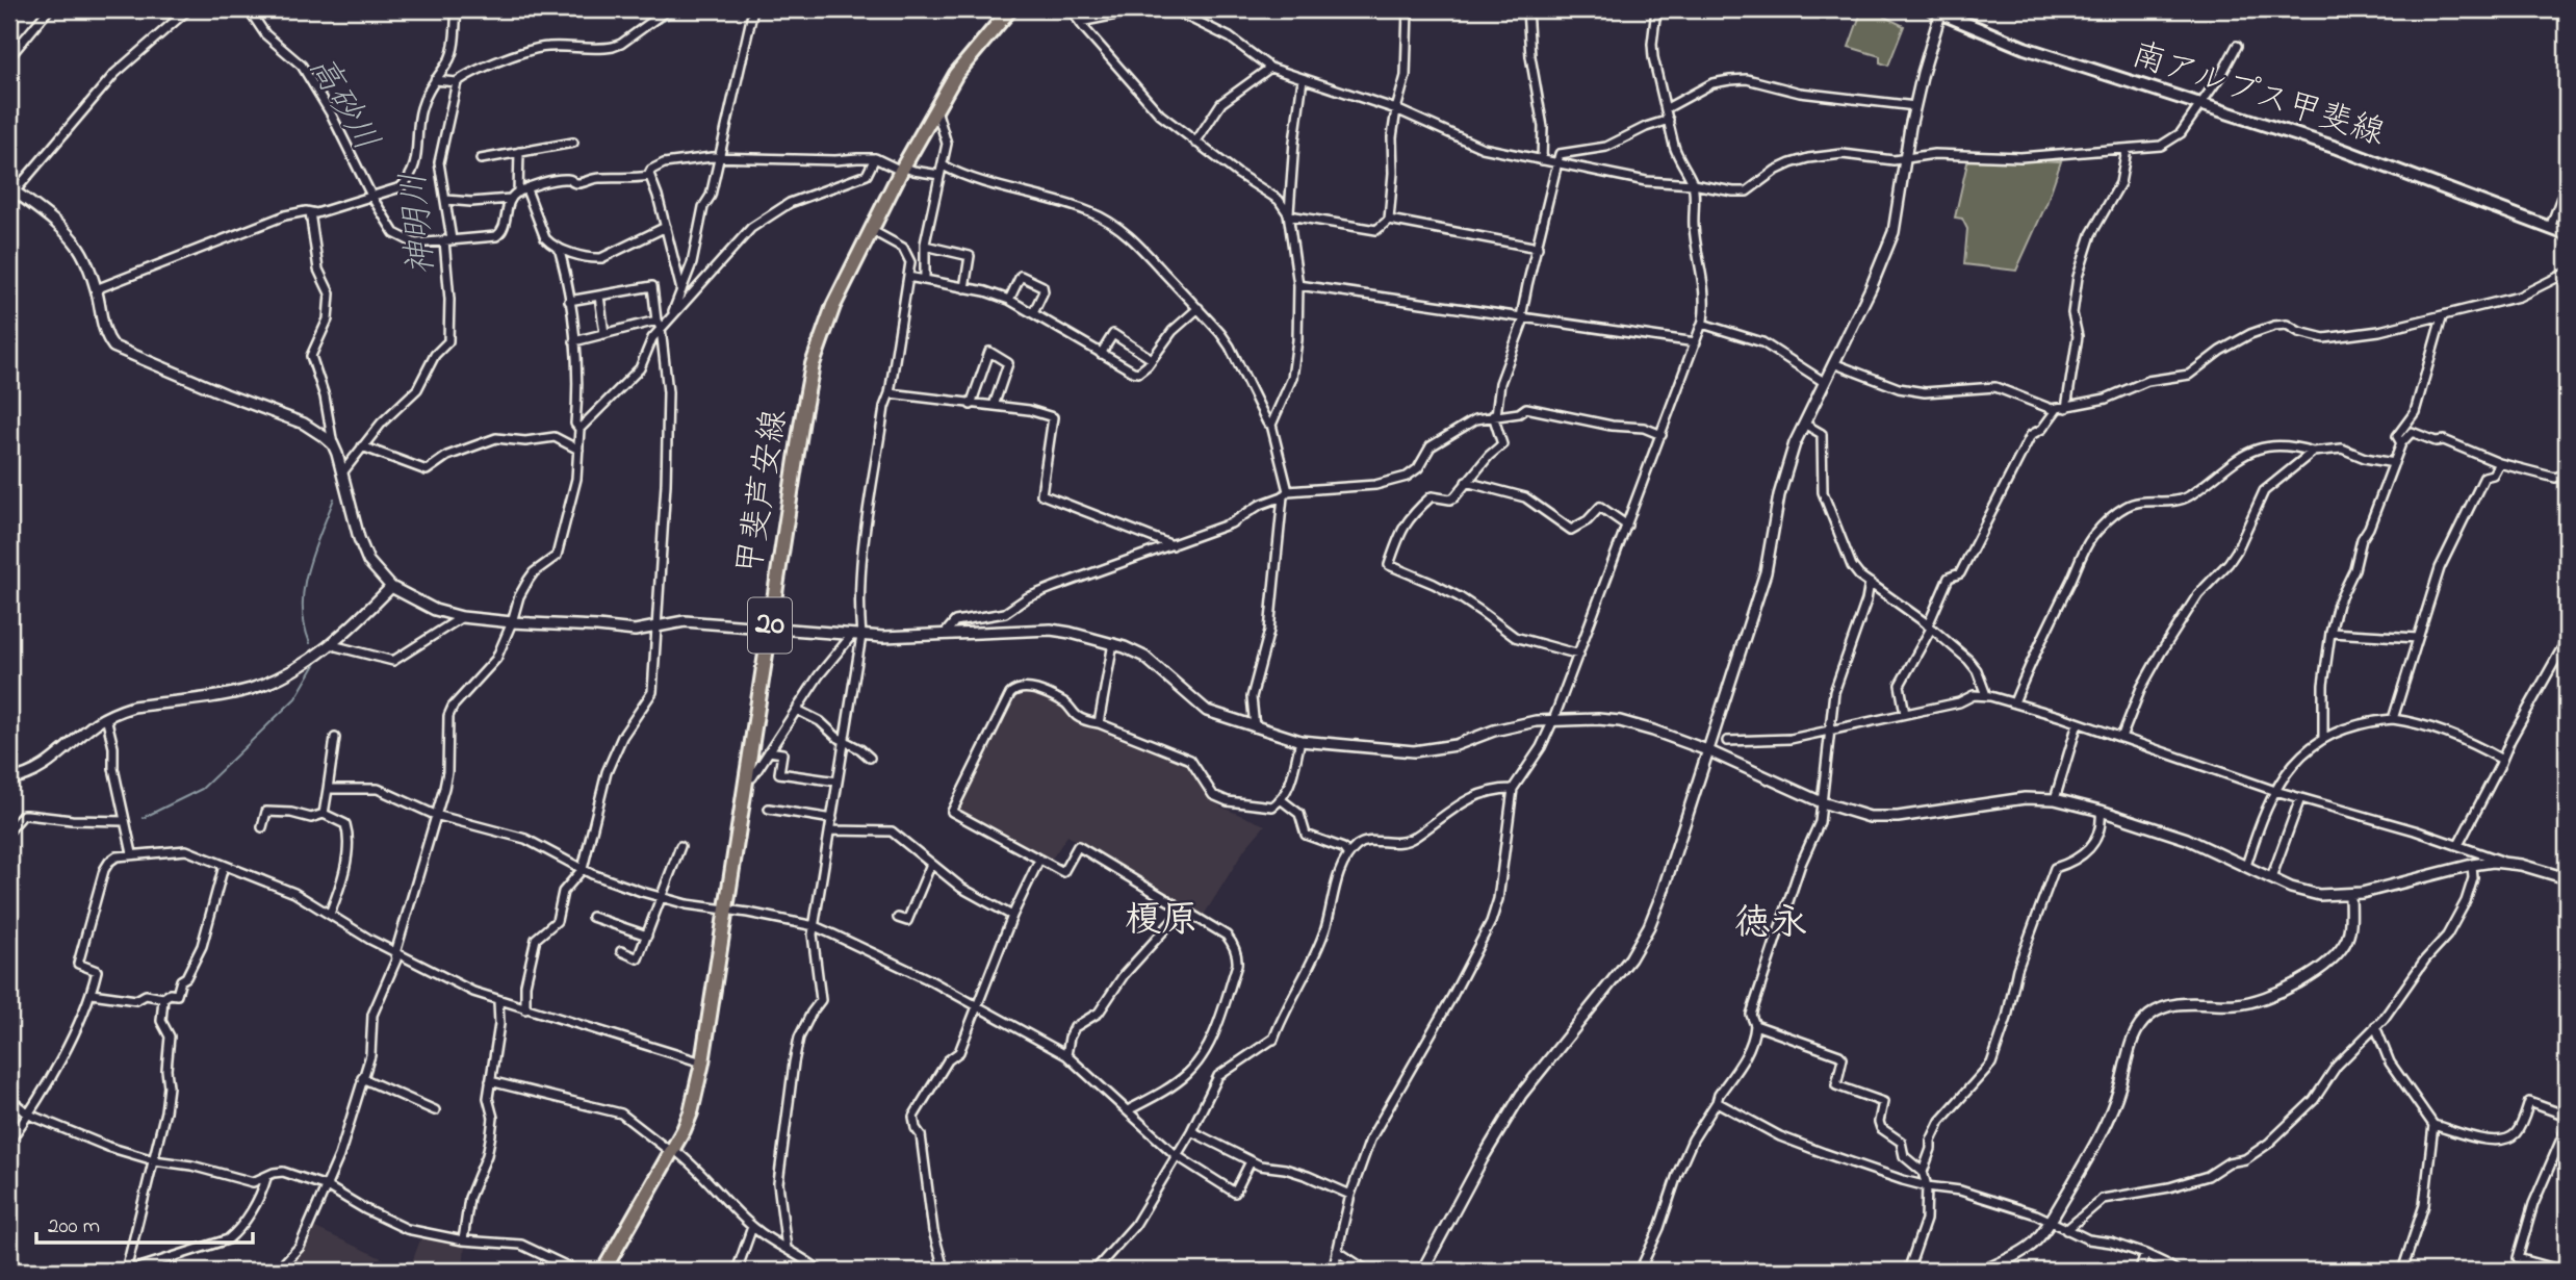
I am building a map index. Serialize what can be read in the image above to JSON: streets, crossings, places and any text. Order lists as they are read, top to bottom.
{
  "streets": {
    "main road": ["南アルプス甲斐線", "甲斐芦安線", "20"]
  },
  "districts": ["榎原", "徳永"],
  "water": ["高砂川", "神明川"],
  "scale_bar": "200 m"
}
